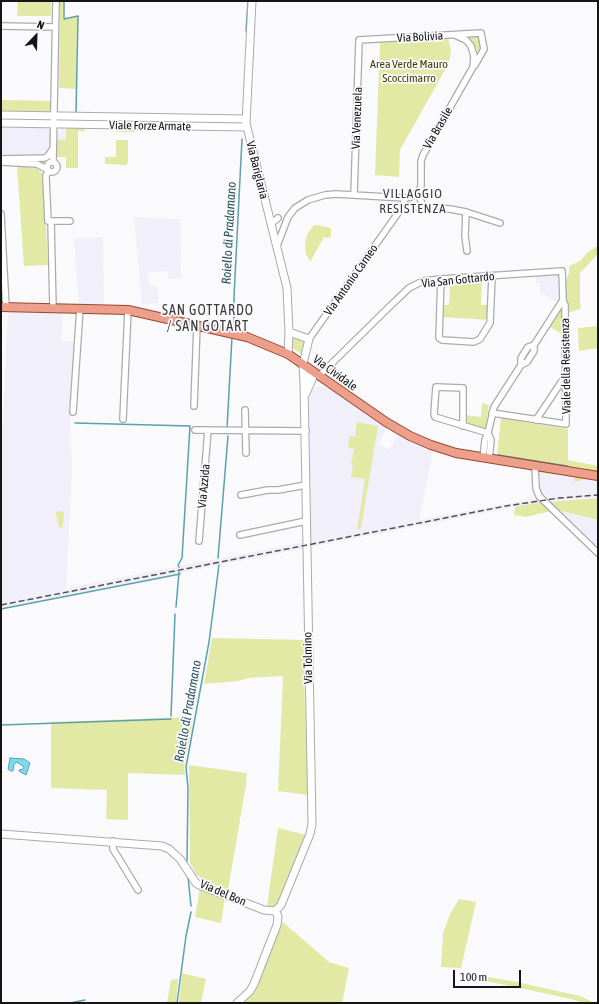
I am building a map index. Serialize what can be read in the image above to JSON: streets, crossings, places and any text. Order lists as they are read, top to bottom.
{
  "streets": {
    "main road": ["Via Cividale"],
    "street": [
      "Via Bolivia",
      "Via Venezuela",
      "Viale Forze Armate",
      "Via Brasile",
      "Via Bariglaria",
      "Via Antonio Carneo",
      "Via San Gottardo",
      "Viale della Resistenza",
      "Via Azzida",
      "Via Tolmino",
      "Via del Bon"
    ]
  },
  "crossings": [
    ["Via Bolivia", "Via Venezuela"],
    ["Via Bolivia", "Via Brasile"],
    ["Viale Forze Armate", "Via Bariglaria"],
    ["Via Bariglaria", "Via Cividale"],
    ["Via Antonio Carneo", "Via Cividale"],
    ["Via Antonio Carneo", "Via Tolmino"],
    ["Via San Gottardo", "Viale della Resistenza"],
    ["Via San Gottardo", "Via Cividale"],
    ["Via San Gottardo", "Via Tolmino"],
    ["Viale della Resistenza", "Via Cividale"],
    ["Via Cividale", "Via Tolmino"],
    ["Via Tolmino", "Via del Bon"]
  ],
  "districts": ["VILLAGGIO RESISTENZA", "SAN GOTTARDO / SAN GOTART"],
  "water": ["Roiello di Pradamano"],
  "parks": ["Area Verde Mauro Scoccimarro"],
  "scale_bar": "100 m",
  "north": "top right"
}
